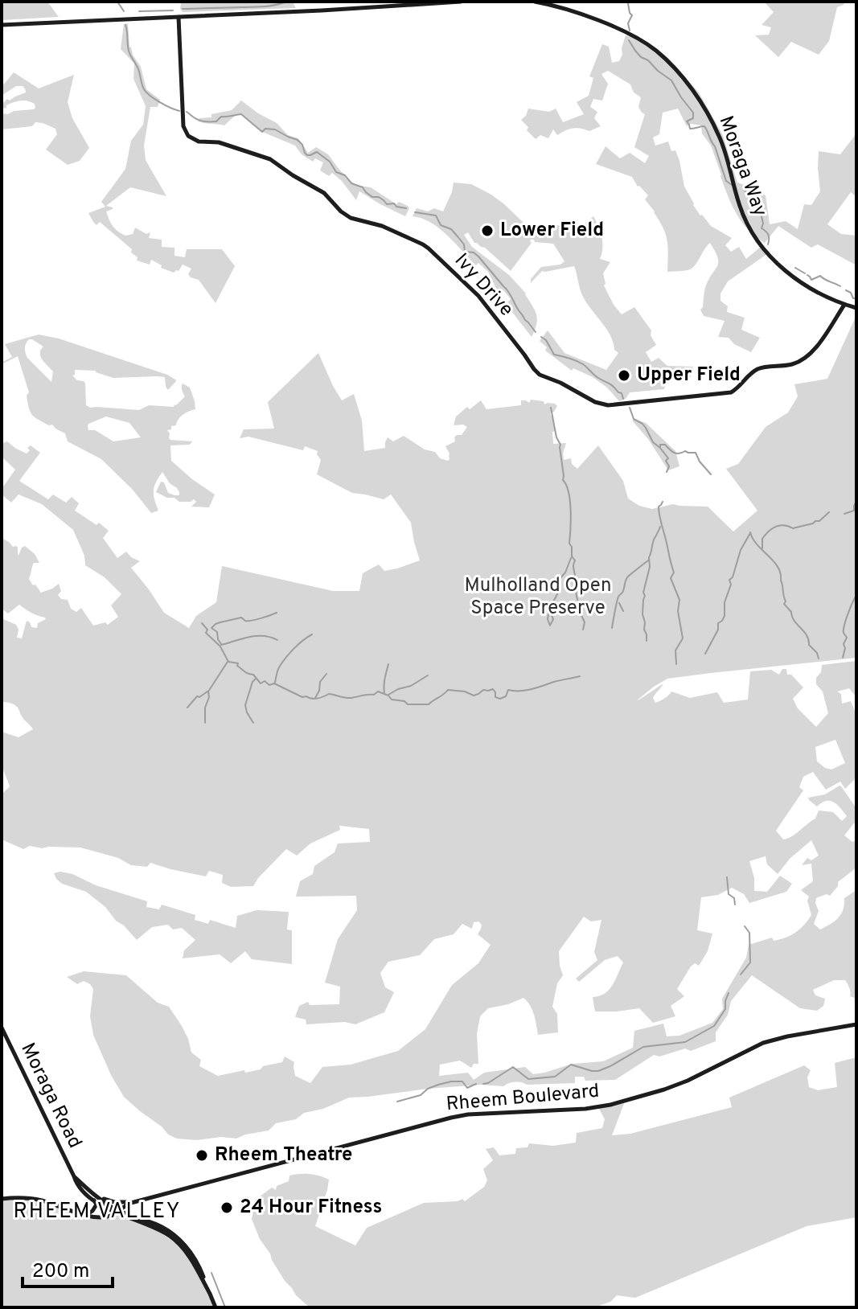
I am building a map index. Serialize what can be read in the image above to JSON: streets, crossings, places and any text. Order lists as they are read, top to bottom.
{
  "streets": {
    "street": [
      "Moraga Way",
      "Ivy Drive",
      "Moraga Road",
      "Rheem Boulevard"
    ]
  },
  "crossings": [
    ["Moraga Way", "Ivy Drive"],
    ["Moraga Road", "Rheem Boulevard"]
  ],
  "districts": ["RHEEM VALLEY"],
  "parks": ["Mulholland Open Space Preserve"],
  "places": [
    "Lower Field",
    "Upper Field",
    "Rheem Theatre",
    "24 Hour Fitness"
  ],
  "scale_bar": "200 m"
}
